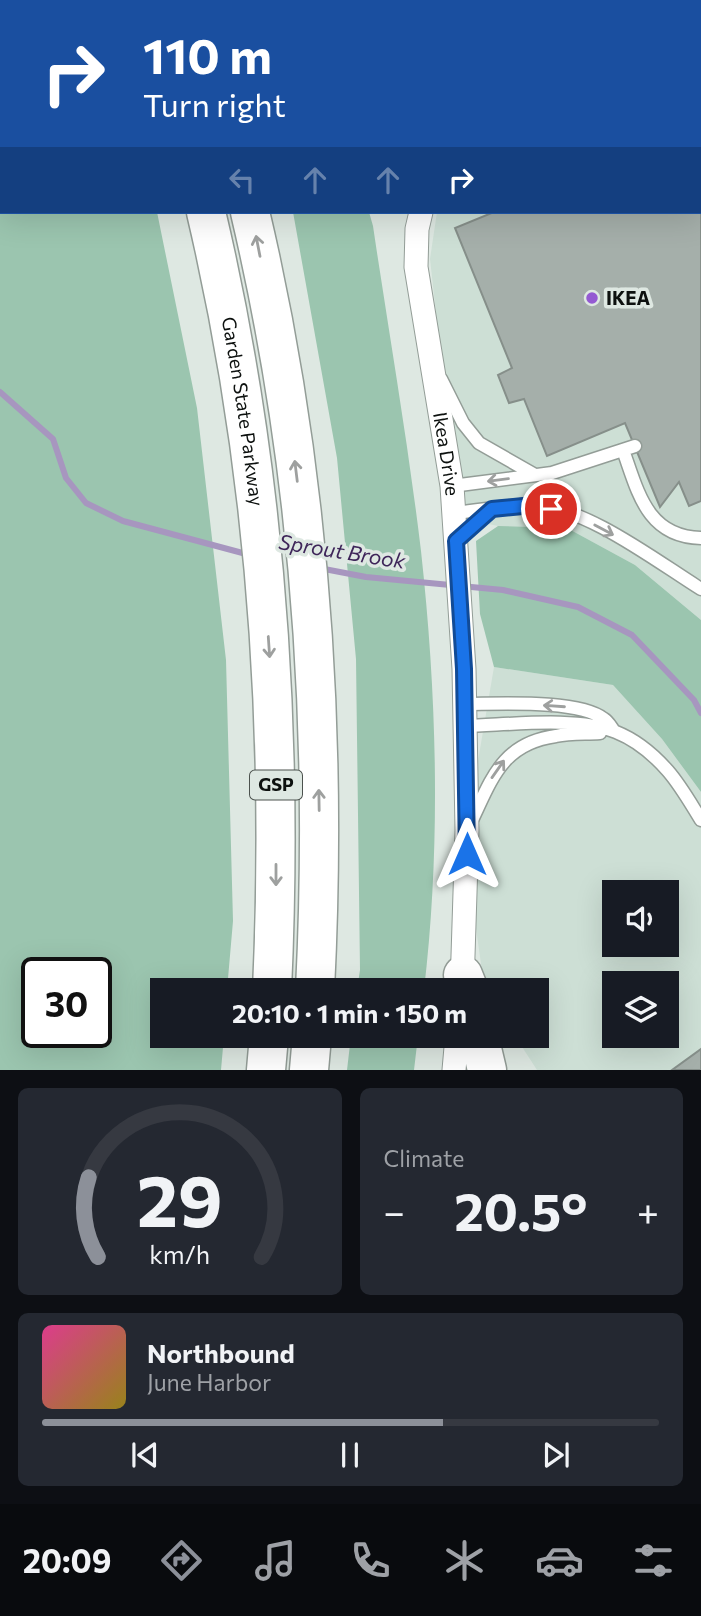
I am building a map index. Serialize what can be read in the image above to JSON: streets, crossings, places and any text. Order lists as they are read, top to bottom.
{
  "streets": {
    "highway": ["Garden State Parkway", "GSP"],
    "street": ["Ikea Drive"]
  },
  "water": ["Sprout Brook"],
  "places": ["IKEA"],
  "page": {
    "turn": ["110 m", "Turn right"],
    "limit": "30",
    "trip": "20:10 · 1 min · 150 m",
    "tile": "Climate",
    "heat": ["−", "20.5°", "+"],
    "song": ["Northbound", "June Harbor"],
    "tabs": "20:09",
    "gauge": ["29", "km/h"]
  }
}
